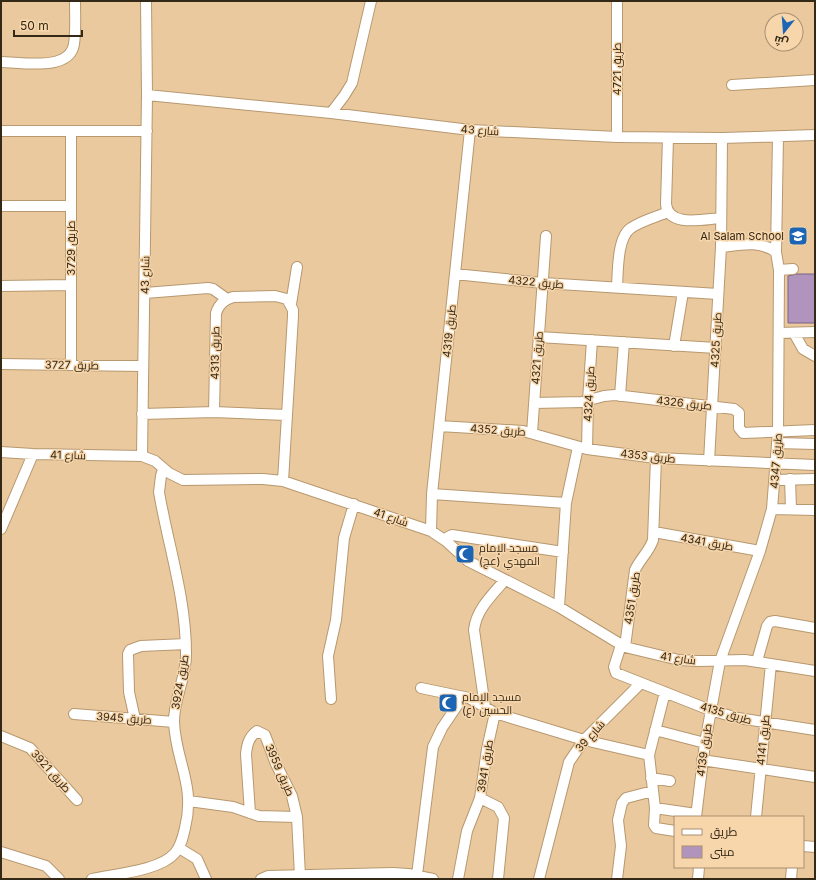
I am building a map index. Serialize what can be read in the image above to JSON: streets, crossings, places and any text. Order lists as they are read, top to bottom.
{
  "streets": {
    "street": [
      "طريق 4721",
      "شارع 43",
      "طريق 3729",
      "طريق 4322",
      "طريق 4319",
      "طريق 4325",
      "طريق 4313",
      "طريق 4321",
      "طريق 3727",
      "طريق 4324",
      "طريق 4326",
      "طريق 4352",
      "شارع 41",
      "طريق 4353",
      "طريق 4347",
      "طريق 4341",
      "طريق 4351",
      "طريق 3924",
      "طريق 4135",
      "طريق 3945",
      "شارع 39",
      "طريق 4141",
      "طريق 4139",
      "طريق 3941",
      "طريق 3959",
      "طريق 3921"
    ]
  },
  "crossings": [
    ["طريق 4721", "شارع 43"],
    ["شارع 43", "طريق 4319"],
    ["شارع 43", "طريق 4325"],
    ["شارع 43", "طريق 3727"],
    ["شارع 43", "شارع 41"],
    ["شارع 43", "طريق 4347"],
    ["طريق 3729", "طريق 3727"],
    ["طريق 4322", "طريق 4319"],
    ["طريق 4322", "طريق 4325"],
    ["طريق 4322", "طريق 4321"],
    ["طريق 4319", "طريق 4352"],
    ["طريق 4319", "شارع 41"],
    ["طريق 4325", "طريق 4326"],
    ["طريق 4325", "طريق 4353"],
    ["طريق 4321", "طريق 4326"],
    ["طريق 4321", "طريق 4352"],
    ["طريق 4324", "طريق 4326"],
    ["طريق 4324", "طريق 4352"],
    ["طريق 4324", "طريق 4353"],
    ["طريق 4326", "طريق 4347"],
    ["طريق 4352", "طريق 4353"],
    ["شارع 41", "طريق 4347"],
    ["شارع 41", "طريق 4351"],
    ["شارع 41", "طريق 3924"],
    ["شارع 41", "طريق 4141"],
    ["شارع 41", "طريق 4139"],
    ["طريق 4353", "طريق 4347"],
    ["طريق 4353", "طريق 4351"],
    ["طريق 4347", "طريق 4341"],
    ["طريق 4347", "طريق 4139"],
    ["طريق 4341", "طريق 4351"],
    ["طريق 3924", "طريق 3945"],
    ["طريق 4135", "شارع 39"],
    ["طريق 4135", "طريق 4141"],
    ["طريق 4135", "طريق 4139"]
  ],
  "places": {
    "school or university": ["Al Salam School"],
    "mosque": ["مسجد الإمام المهدي (عج)", "مسجد الإمام الحسين (ع)"]
  },
  "legend": ["طريق", "مبنى"],
  "scale_bar": "50 m",
  "north": "bottom"
}
